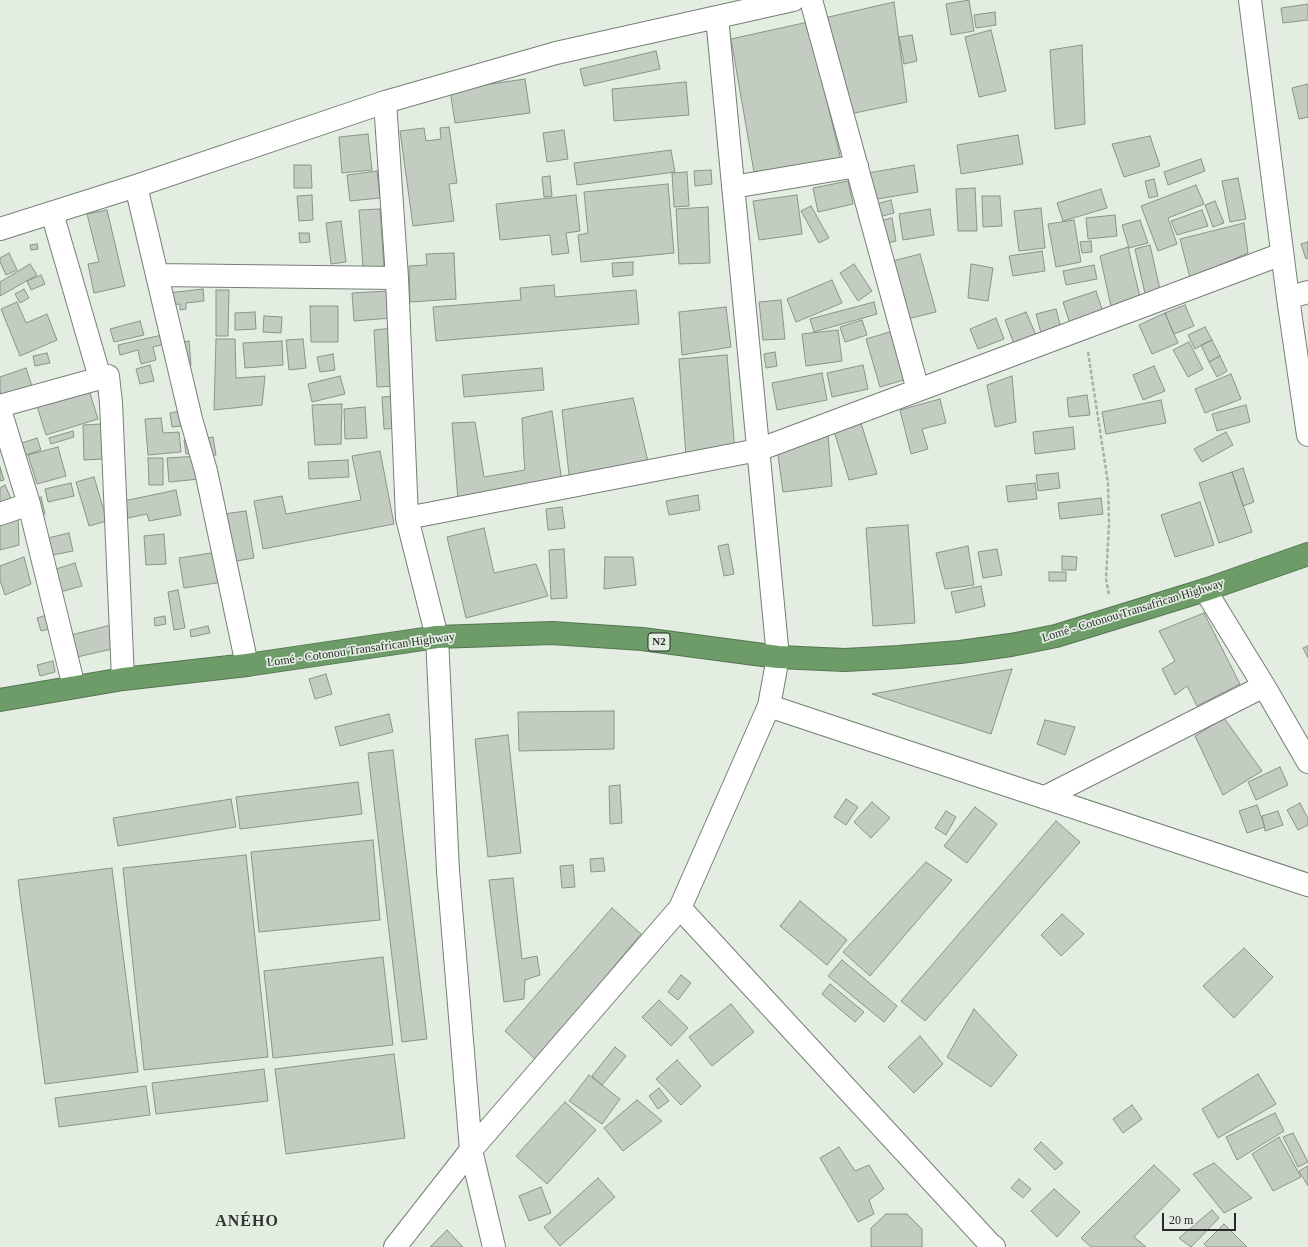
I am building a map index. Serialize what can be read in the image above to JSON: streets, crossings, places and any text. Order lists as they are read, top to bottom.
{
  "streets": {
    "highway": ["Lomé - Cotonou Transafrican Highway", "N2"]
  },
  "districts": ["ANÉHO"],
  "scale_bar": "20 m"
}
